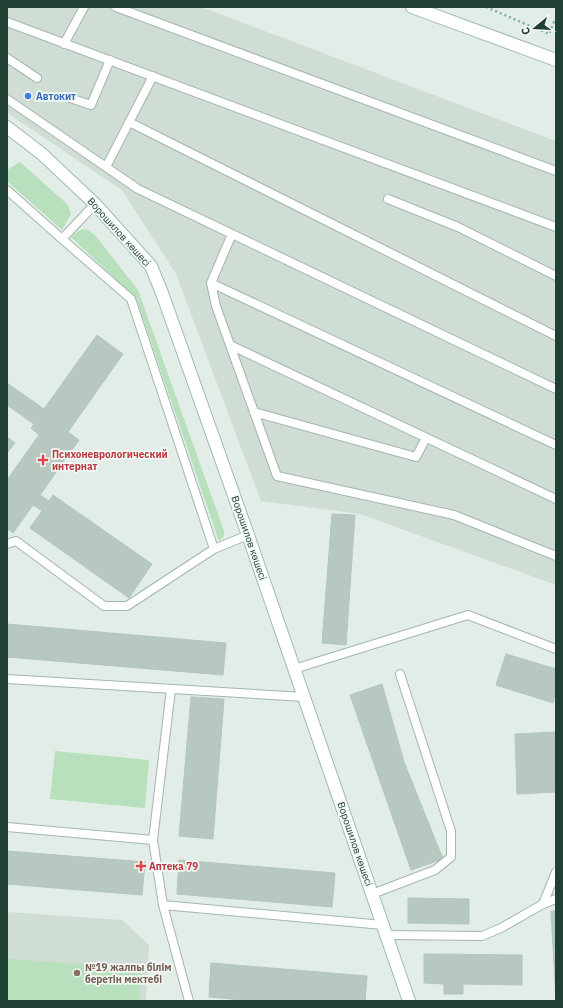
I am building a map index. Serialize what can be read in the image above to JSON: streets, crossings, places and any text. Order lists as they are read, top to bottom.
{
  "streets": {
    "street": ["Ворошилов көшесі"]
  },
  "places": {
    "other": ["Автокит", "№19 жалпы білім беретін мектебі"],
    "health": ["Психоневрологический интернат", "Аптека 79"]
  },
  "north": "left"
}
